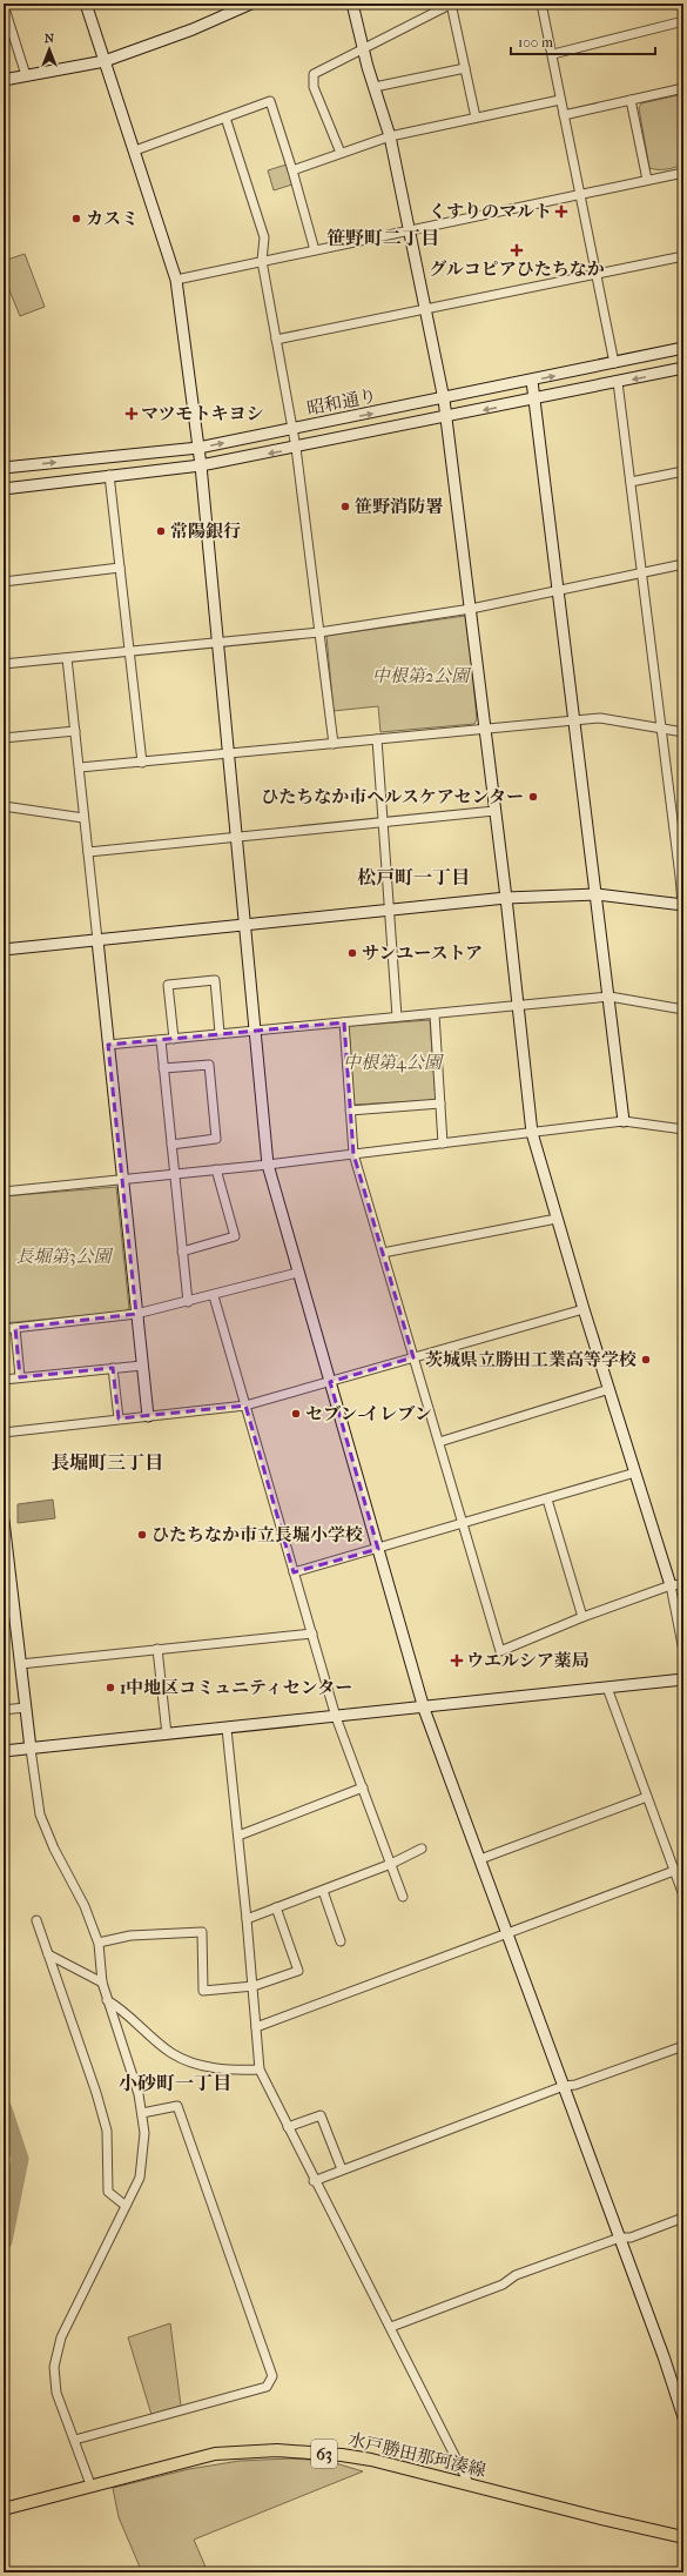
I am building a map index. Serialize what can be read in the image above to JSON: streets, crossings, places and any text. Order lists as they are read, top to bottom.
{
  "streets": {
    "main road": ["63", "水戸勝田那珂湊線"],
    "street": ["昭和通り"]
  },
  "districts": [
    "笹野町二丁目",
    "松戸町一丁目",
    "長堀町三丁目",
    "小砂町一丁目"
  ],
  "parks": ["中根第2公園", "中根第4公園", "長堀第3公園"],
  "places": {
    "health": [
      "くすりのマルト",
      "グルコピアひたちなか",
      "マツモトキヨシ",
      "ウエルシア薬局"
    ],
    "other": [
      "カスミ",
      "笹野消防署",
      "常陽銀行",
      "ひたちなか市ヘルスケアセンター",
      "サンユーストア",
      "茨城県立勝田工業高等学校",
      "セブン-イレブン",
      "ひたちなか市立長堀小学校",
      "1中地区コミュニティセンター"
    ]
  },
  "scale_bar": "100 m",
  "north": "top"
}
